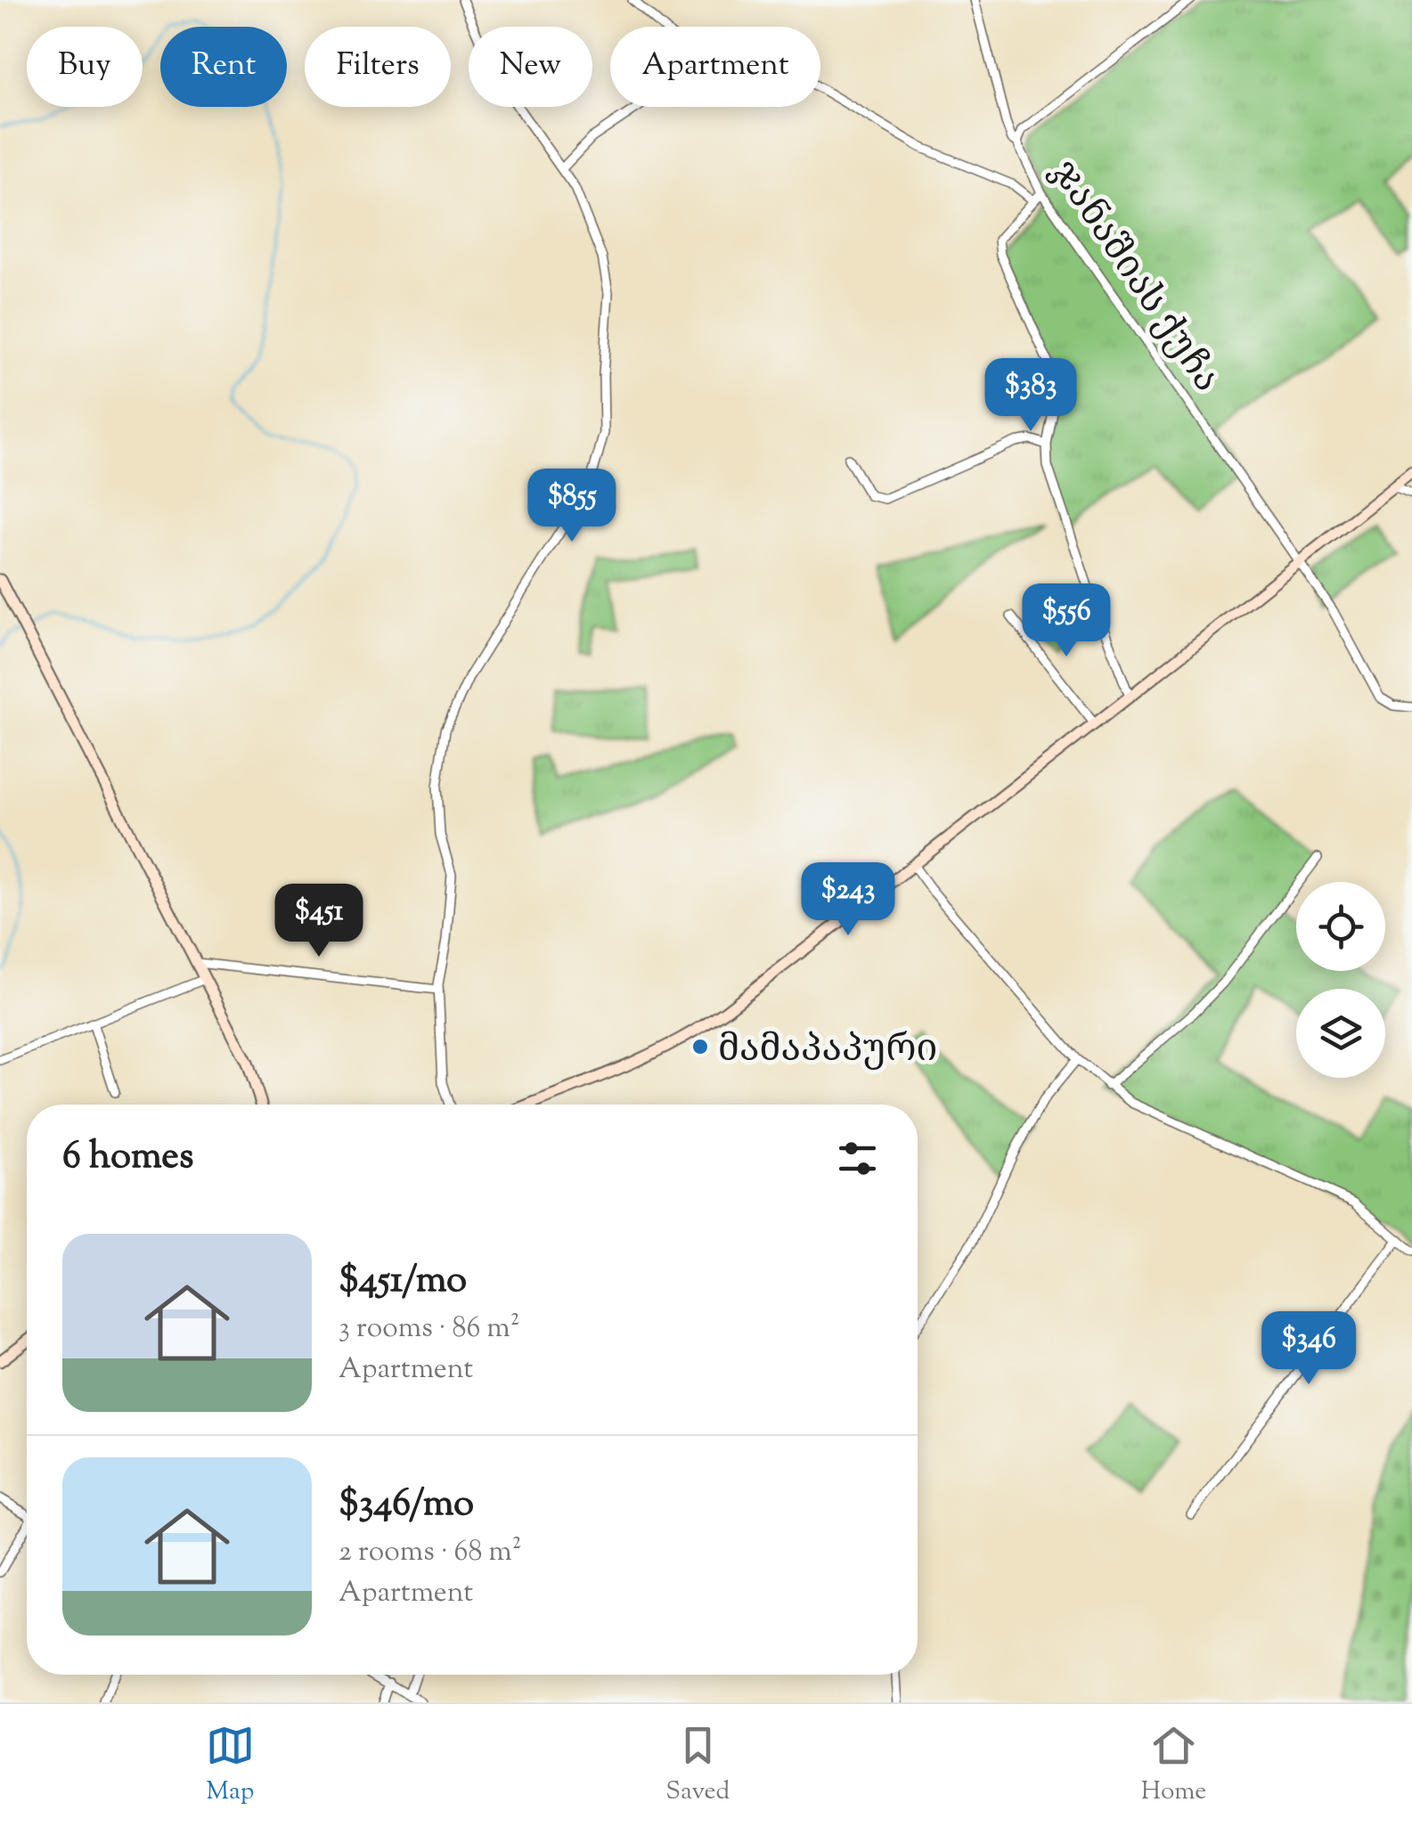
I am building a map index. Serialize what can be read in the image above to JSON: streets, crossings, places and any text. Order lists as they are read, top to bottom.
{
  "streets": {
    "street": ["ჯანაშიას ქუჩა"]
  },
  "places": ["მამაპაპური"],
  "page": {
    "chip": [
      "Buy",
      "Rent",
      "Filters",
      "New",
      "Apartment"
    ],
    "price": [
      "$383",
      "$855",
      "$556",
      "$243",
      "$451",
      "$346"
    ],
    "heading": "6 homes",
    "list": [
      {
        "name": "$451/mo",
        "note": "3 rooms · 86 m² · Apartment"
      },
      {
        "name": "$346/mo",
        "note": "2 rooms · 68 m² · Apartment"
      }
    ],
    "tabs": ["Map", "Saved", "Home"]
  }
}
